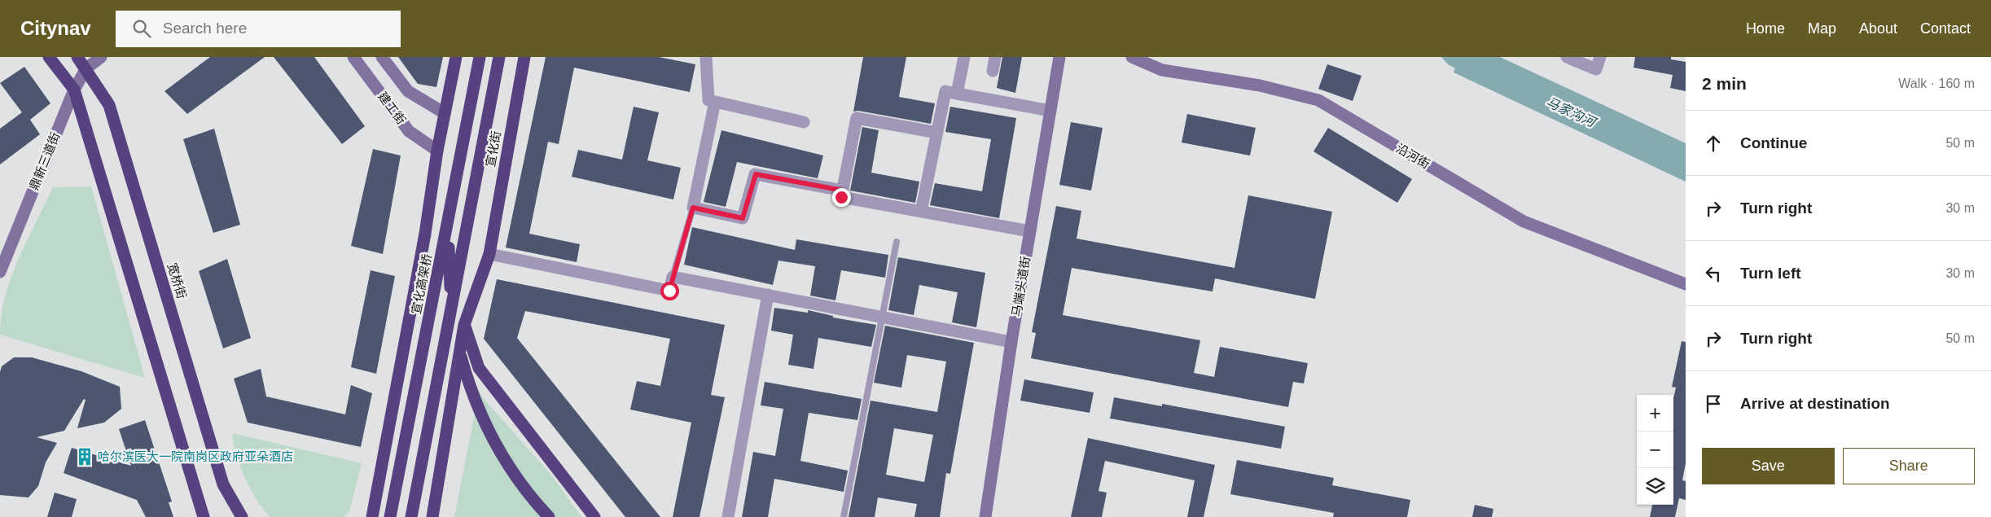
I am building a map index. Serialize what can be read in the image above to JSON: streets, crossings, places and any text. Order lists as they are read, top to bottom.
{
  "streets": {
    "highway": ["宣化街", "宽桥街", "宣化高架桥"],
    "street": [
      "建工街",
      "沿河街",
      "鼎新三道街",
      "马端头道街"
    ]
  },
  "crossings": [
    ["鼎新三道街", "宽桥街"]
  ],
  "water": ["马家沟河"],
  "places": {
    "building": ["哈尔滨医大一院南岗区政府亚朵酒店"]
  },
  "page": {
    "header": "Citynav",
    "search": "Search here",
    "nav": [
      "Home",
      "Map",
      "About",
      "Contact"
    ],
    "heading": ["2 min", "Walk · 160 m"],
    "list": [
      ["Continue", "50 m"],
      ["Turn right", "30 m"],
      ["Turn left", "30 m"],
      ["Turn right", "50 m"],
      "Arrive at destination"
    ],
    "map_buttons": ["+", "−"],
    "buttons": ["Save", "Share"]
  }
}
